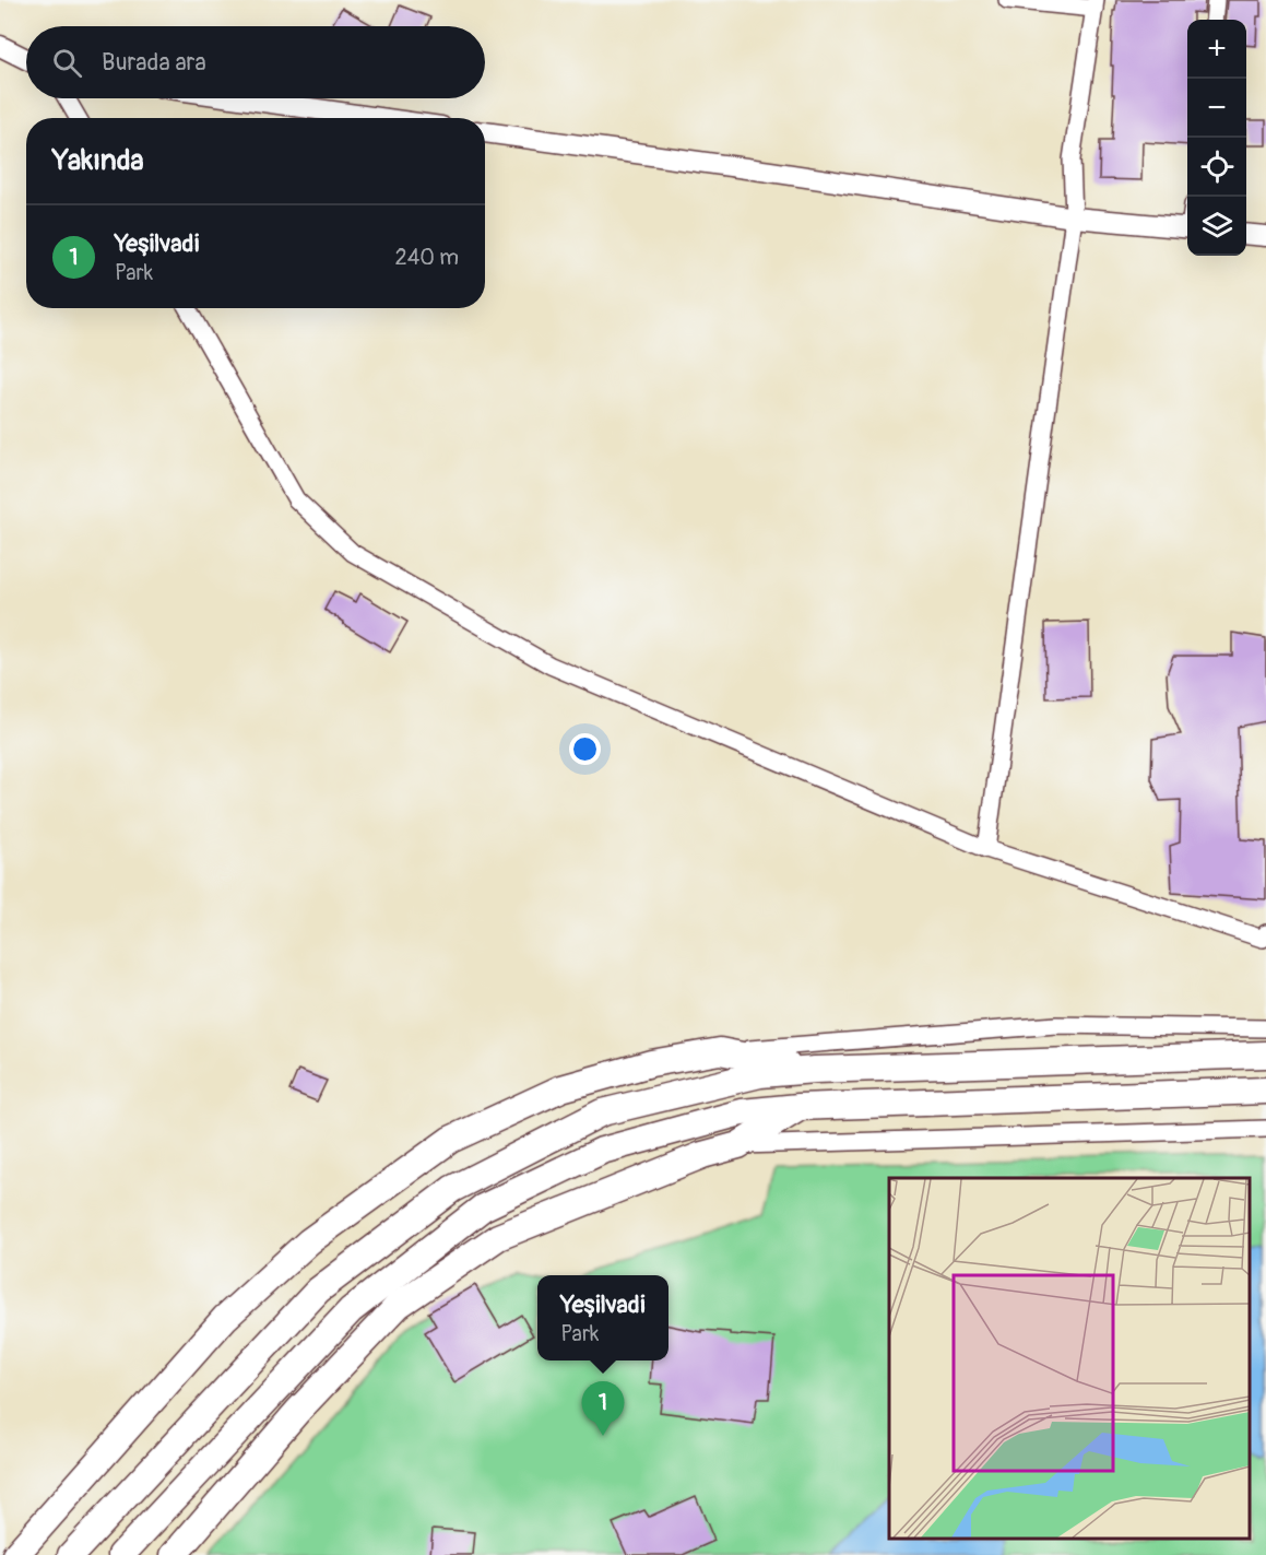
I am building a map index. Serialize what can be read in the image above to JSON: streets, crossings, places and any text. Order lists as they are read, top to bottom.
{
  "page": {
    "map_buttons": ["+", "−"],
    "search": "Burada ara",
    "heading": "Yakında",
    "list": [
      {
        "mark": "1",
        "name": "Yeşilvadi",
        "note": "Park",
        "value": "240 m"
      }
    ],
    "popup": ["Yeşilvadi", "Park"],
    "pins": "1"
  }
}
